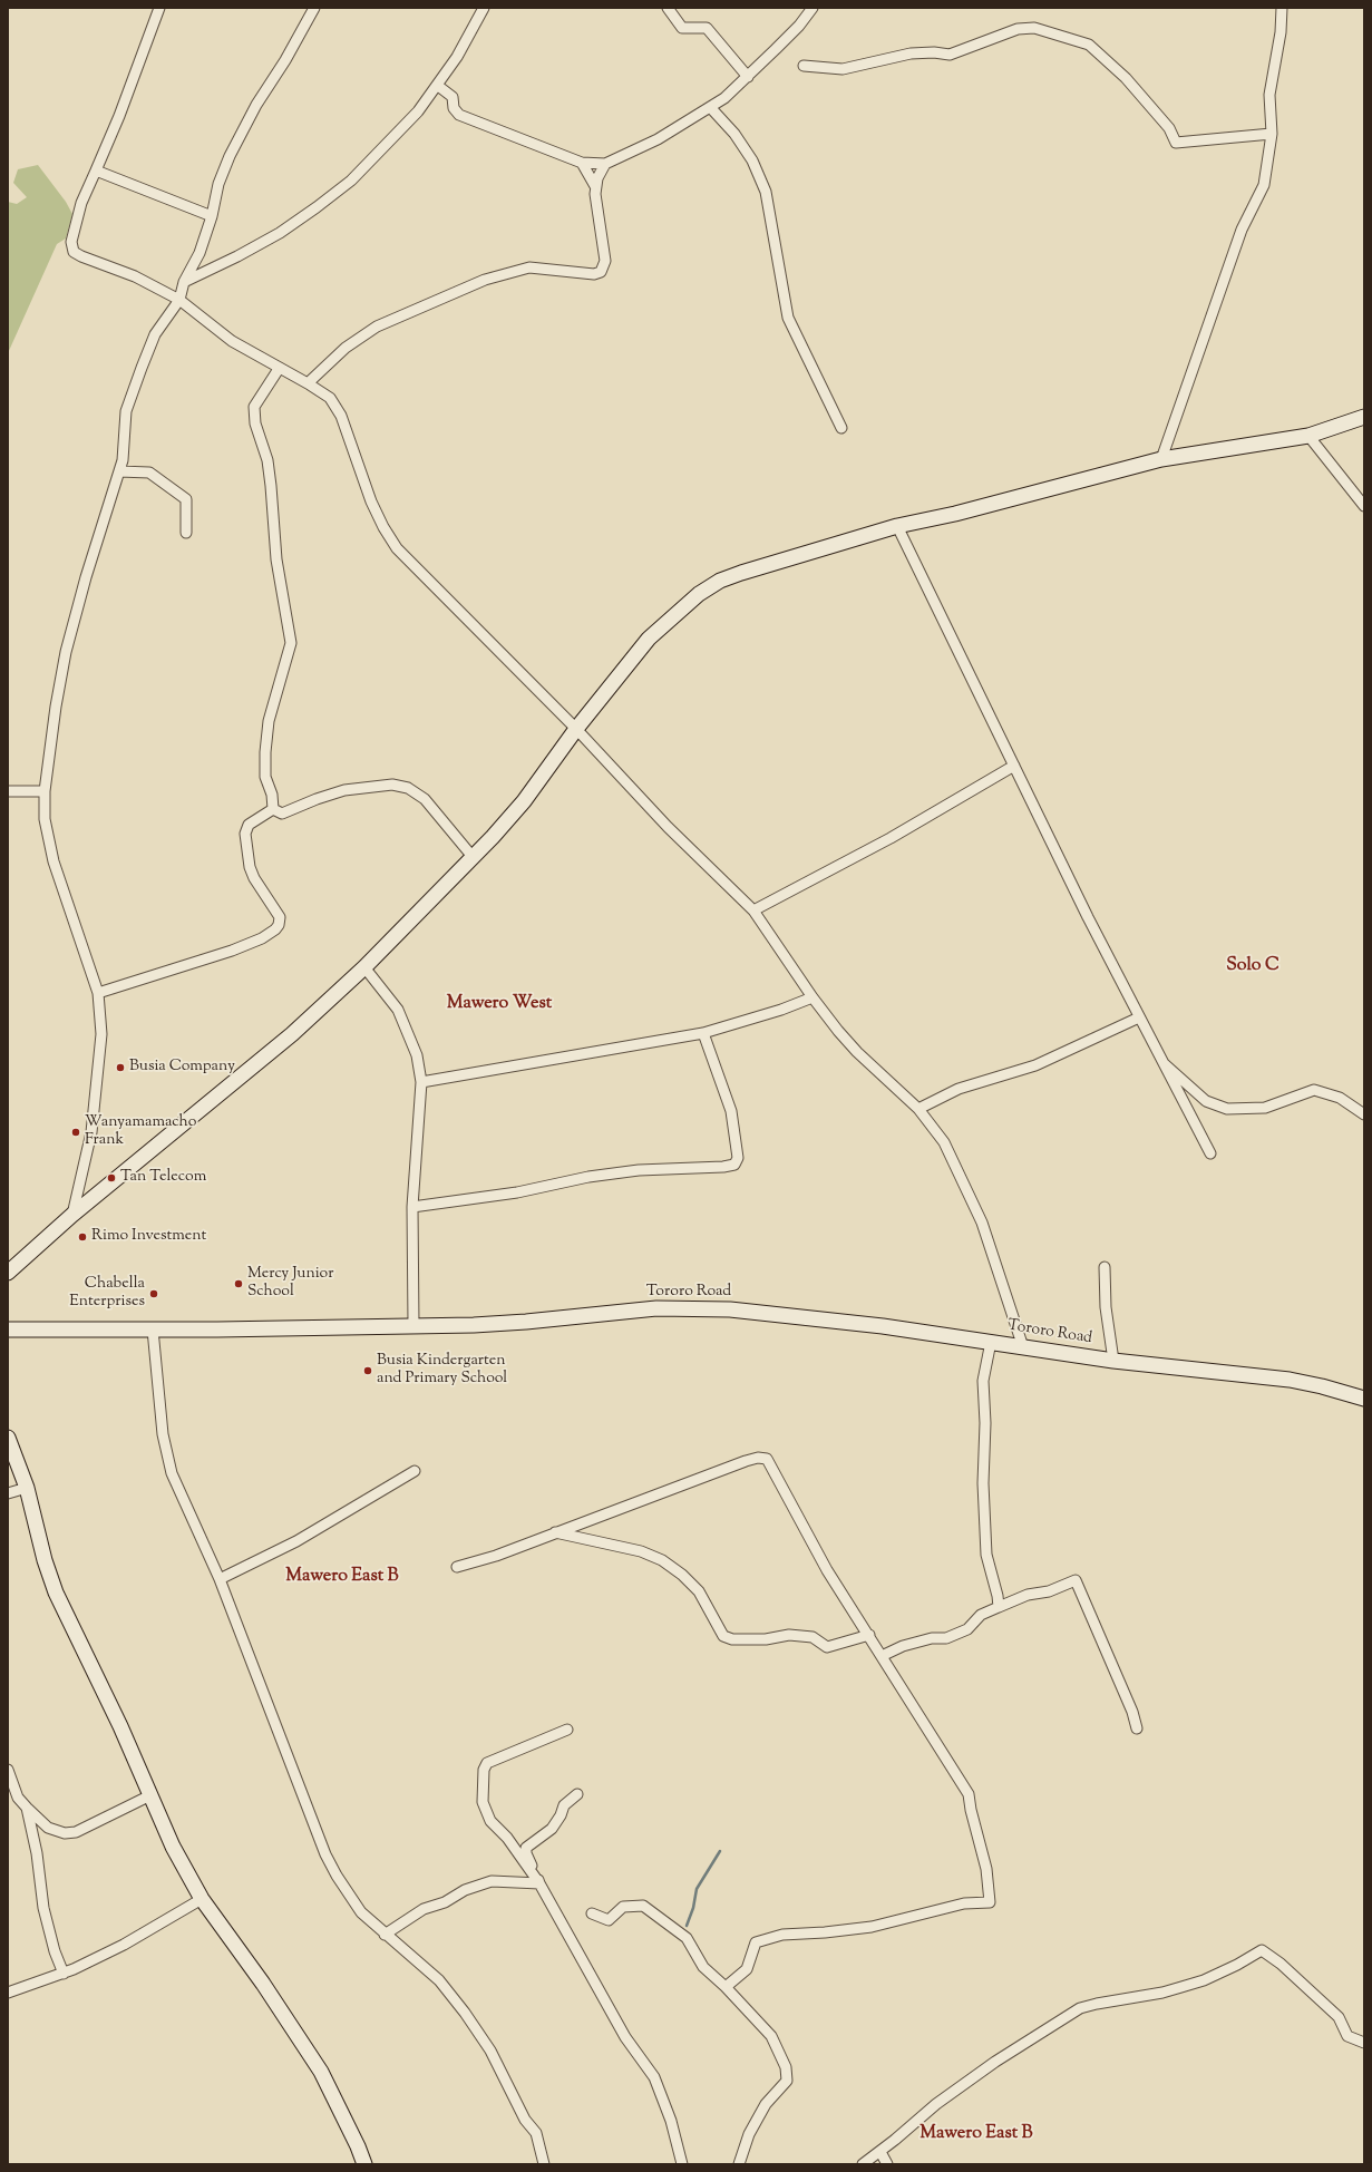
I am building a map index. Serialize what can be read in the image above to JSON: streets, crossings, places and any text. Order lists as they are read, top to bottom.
{
  "streets": {
    "main road": ["Tororo Road"]
  },
  "districts": [
    "Solo C",
    "Mawero West",
    "Mawero East B",
    "Mawero East B"
  ],
  "places": [
    "Busia Company",
    "Wanyamamacho Frank",
    "Tan Telecom",
    "Rimo Investment",
    "Mercy Junior School",
    "Chabella Enterprises",
    "Busia Kindergarten and Primary School"
  ]
}
